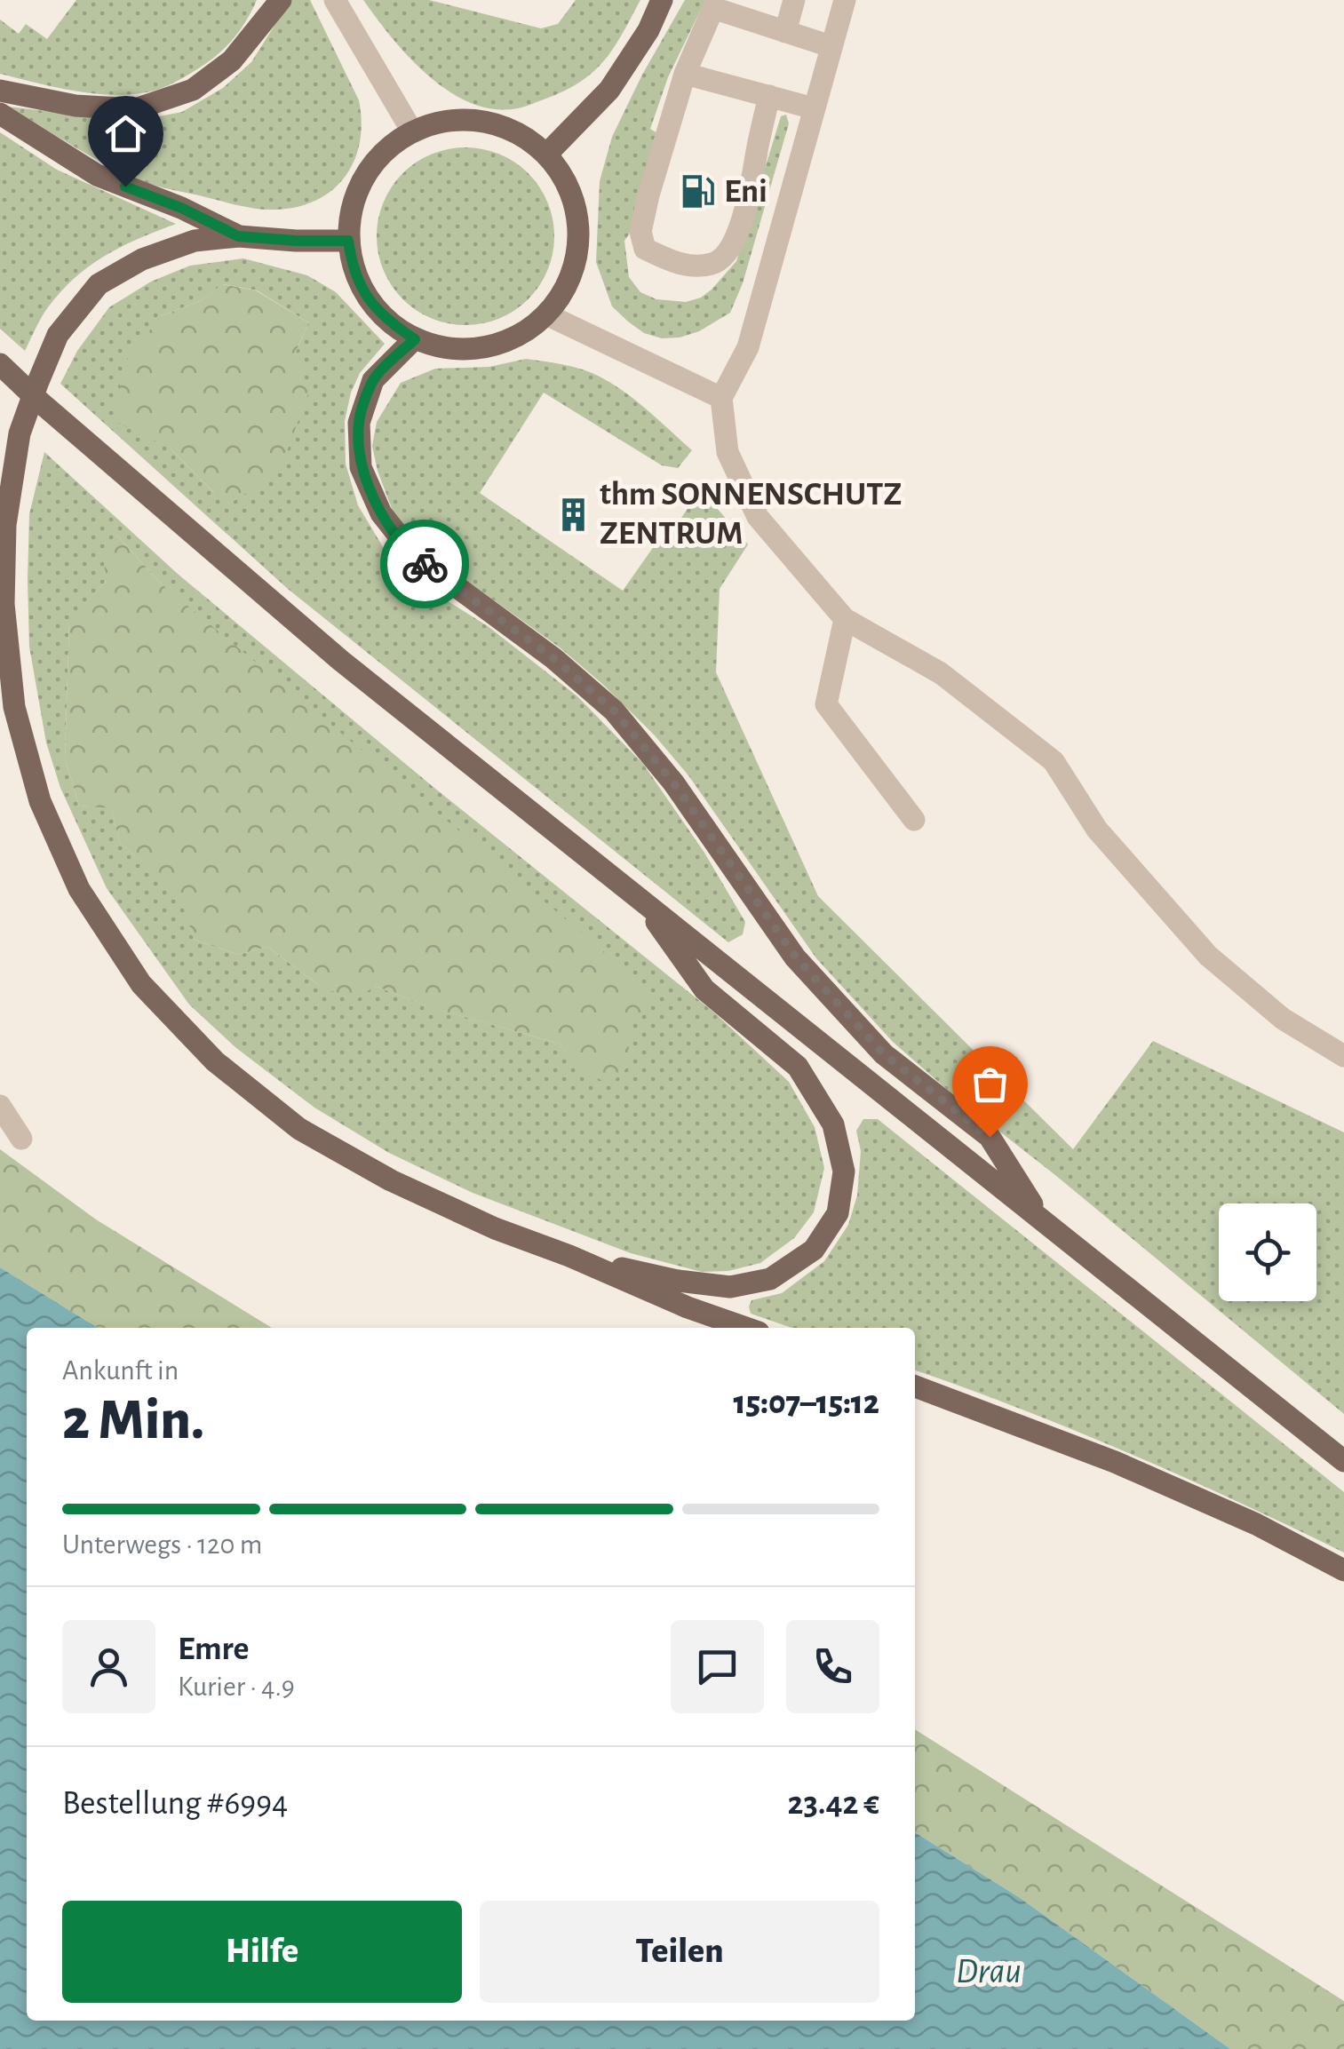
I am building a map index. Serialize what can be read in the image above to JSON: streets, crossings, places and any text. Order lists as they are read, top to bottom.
{
  "water": ["Drau"],
  "places": {
    "fuel station": ["Eni"],
    "building": ["thm SONNENSCHUTZ ZENTRUM"]
  },
  "page": {
    "heading": ["2 Min.", "Ankunft in", "15:07–15:12"],
    "panel": [
      "Emre",
      "Kurier · 4.9",
      "Bestellung #6994",
      "23.42 €"
    ],
    "bar": "Unterwegs · 120 m",
    "buttons": ["Hilfe", "Teilen"]
  }
}
